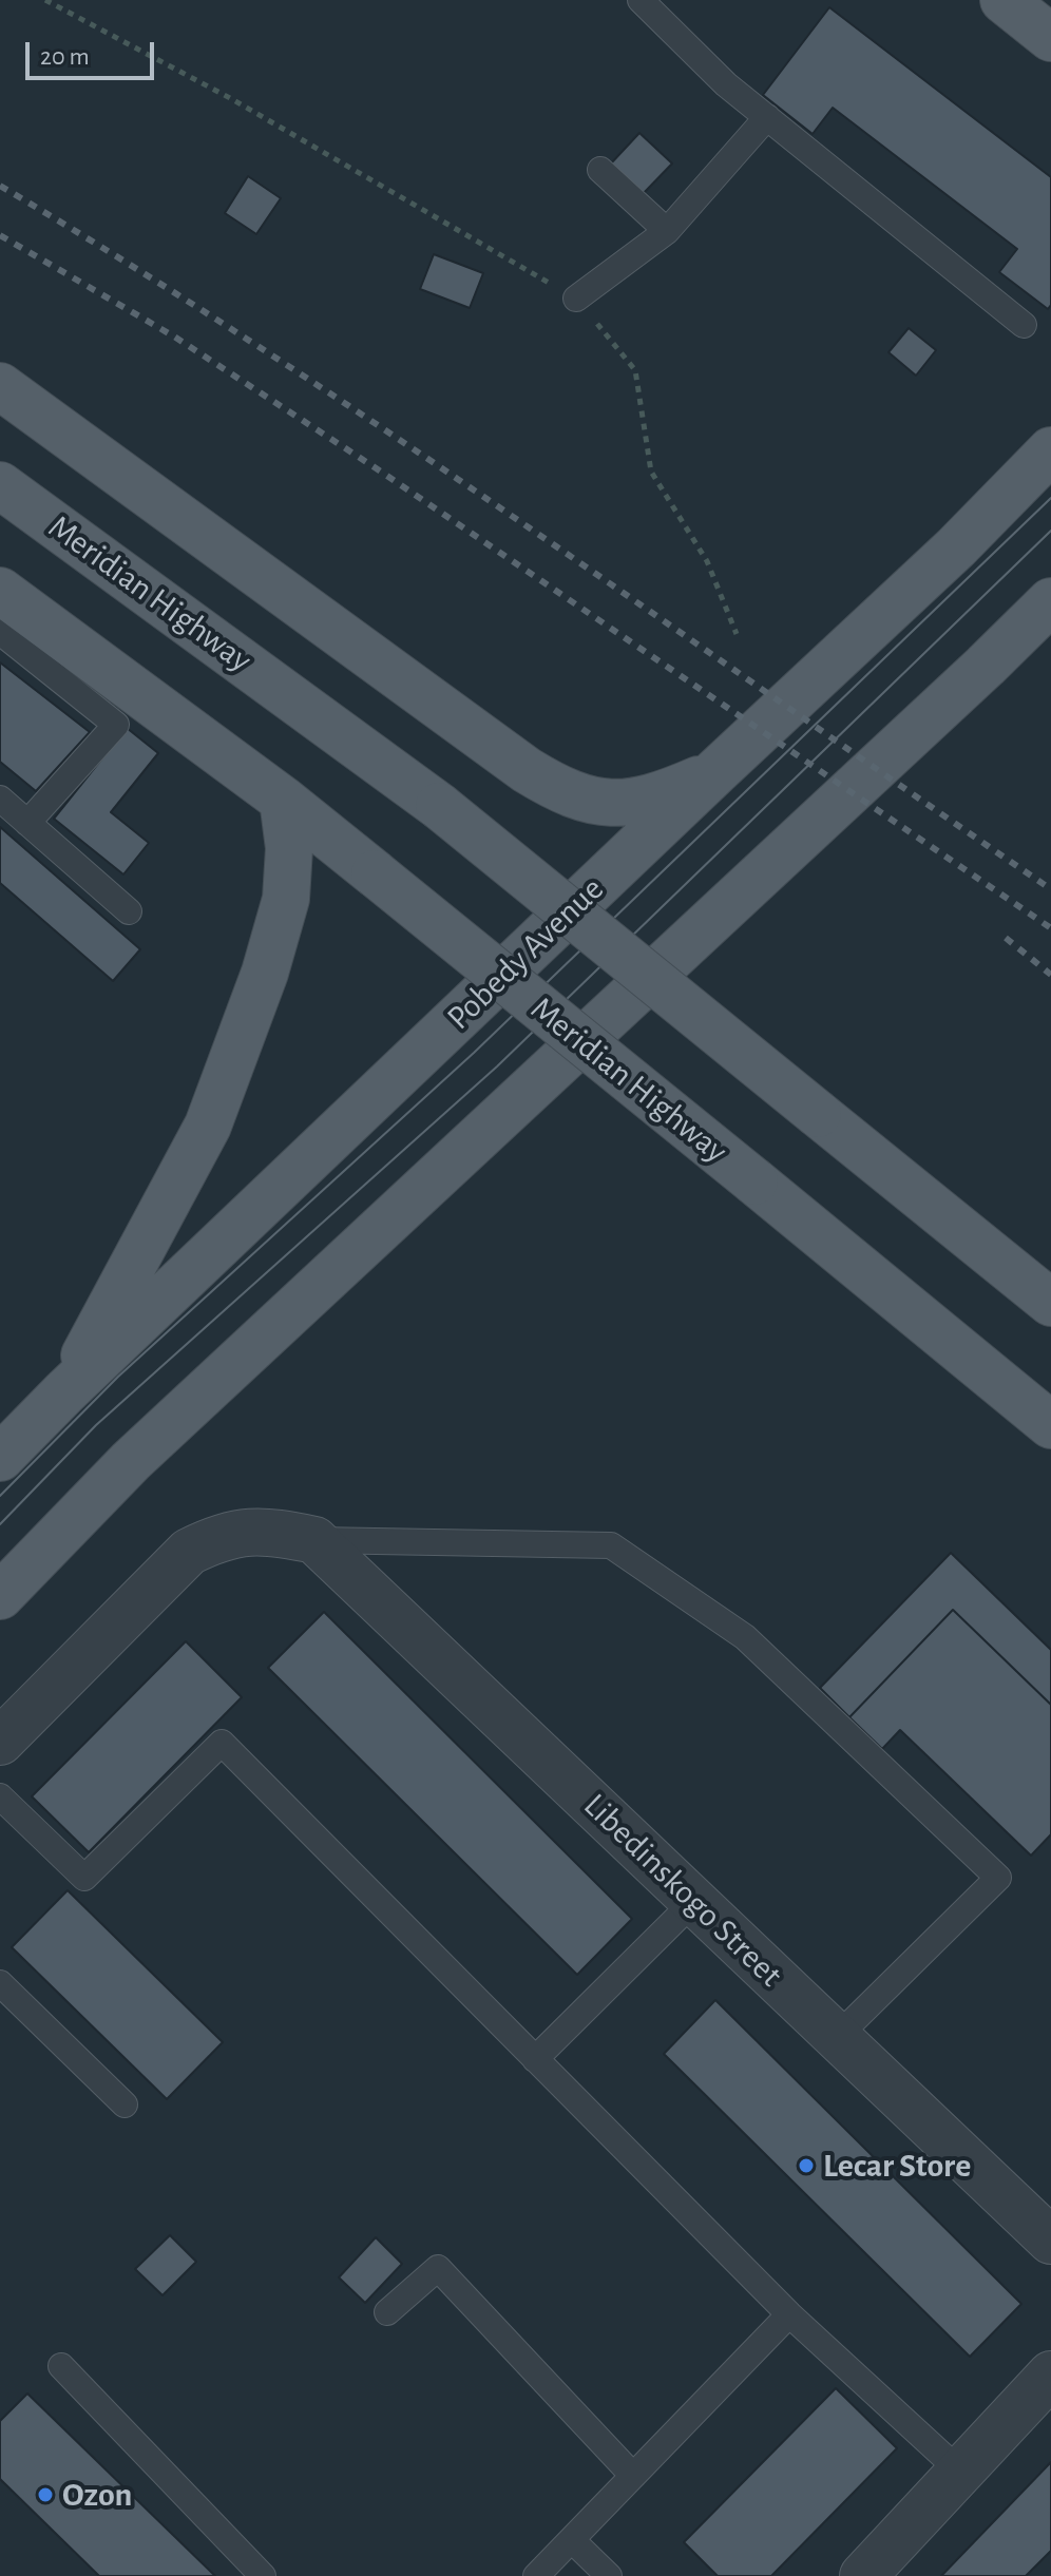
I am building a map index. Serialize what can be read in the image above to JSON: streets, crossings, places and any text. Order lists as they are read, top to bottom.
{
  "streets": {
    "main road": ["Meridian Highway", "Pobedy Avenue"],
    "street": ["Libedinskogo Street"]
  },
  "places": ["Lecar Store", "Ozon"],
  "scale_bar": "20 m"
}
